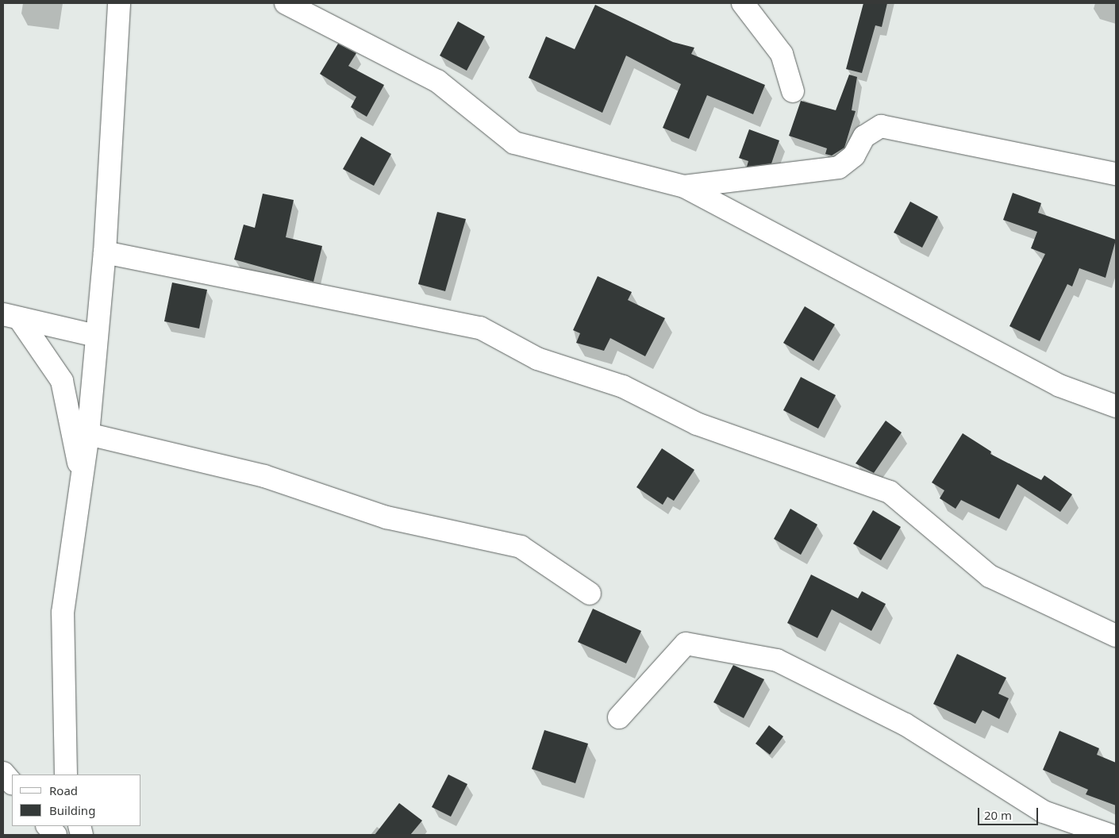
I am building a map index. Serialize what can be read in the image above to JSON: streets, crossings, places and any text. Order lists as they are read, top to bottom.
{
  "legend": ["Road", "Building"],
  "scale_bar": "20 m"
}
